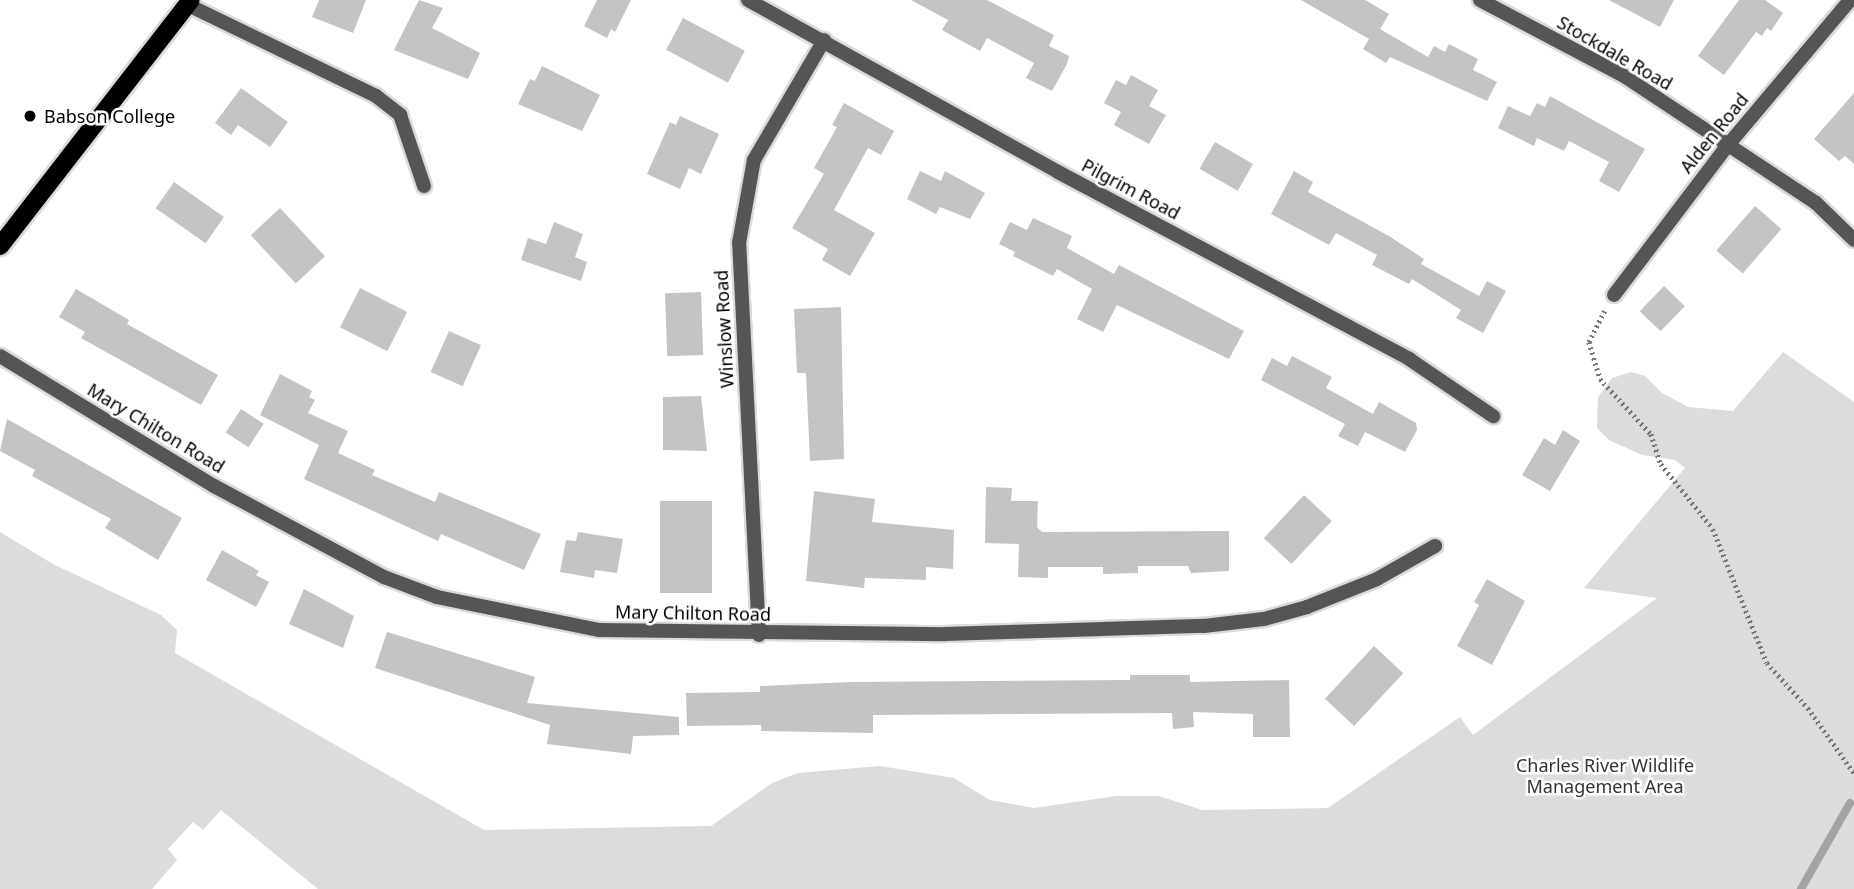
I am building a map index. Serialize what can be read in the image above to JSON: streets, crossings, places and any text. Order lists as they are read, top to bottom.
{
  "streets": {
    "street": [
      "Stockdale Road",
      "Alden Road",
      "Pilgrim Road",
      "Winslow Road",
      "Mary Chilton Road"
    ]
  },
  "crossings": [
    ["Stockdale Road", "Alden Road"],
    ["Pilgrim Road", "Winslow Road"],
    ["Winslow Road", "Mary Chilton Road"]
  ],
  "parks": ["Charles River Wildlife Management Area"],
  "places": ["Babson College"]
}
